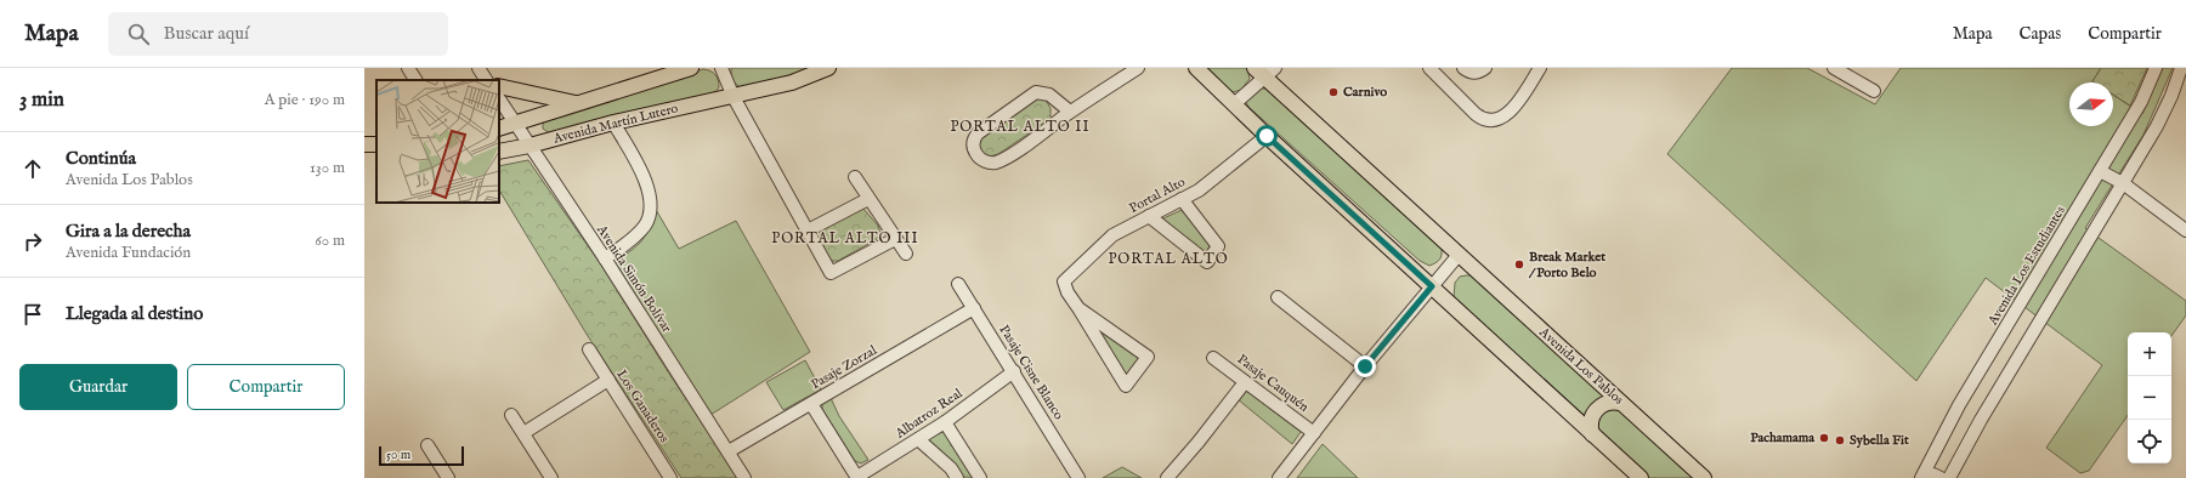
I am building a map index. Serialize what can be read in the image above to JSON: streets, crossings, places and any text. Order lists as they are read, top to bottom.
{
  "streets": {
    "main road": ["Avenida Martín Lutero", "Avenida Los Pablos"],
    "street": [
      "Portal Alto",
      "Avenida Los Estudiantes",
      "Avenida Simón Bolívar",
      "Pasaje Zorzal",
      "Pasaje Cisne Blanco",
      "Pasaje Cauquén",
      "Los Ganaderos",
      "Albatroz Real"
    ]
  },
  "crossings": [
    ["Avenida Martín Lutero", "Avenida Simón Bolívar"],
    ["Avenida Simón Bolívar", "Pasaje Zorzal"],
    ["Pasaje Zorzal", "Pasaje Cisne Blanco"],
    ["Pasaje Cisne Blanco", "Albatroz Real"]
  ],
  "districts": ["PORTAL ALTO II", "PORTAL ALTO III", "PORTAL ALTO"],
  "places": [
    "Carnivo",
    "Break Market / Porto Belo",
    "Pachamama",
    "Sybella Fit"
  ],
  "scale_bar": "50 m",
  "north": "right",
  "page": {
    "header": "Mapa",
    "search": "Buscar aquí",
    "nav": ["Mapa", "Capas", "Compartir"],
    "heading": ["3 min", "A pie · 190 m"],
    "list": [
      ["Continúa", "Avenida Los Pablos", "130 m"],
      ["Gira a la derecha", "Avenida Fundación", "60 m"],
      "Llegada al destino"
    ],
    "map_buttons": ["+", "−"],
    "buttons": ["Guardar", "Compartir"],
    "scale": "50 m"
  }
}
